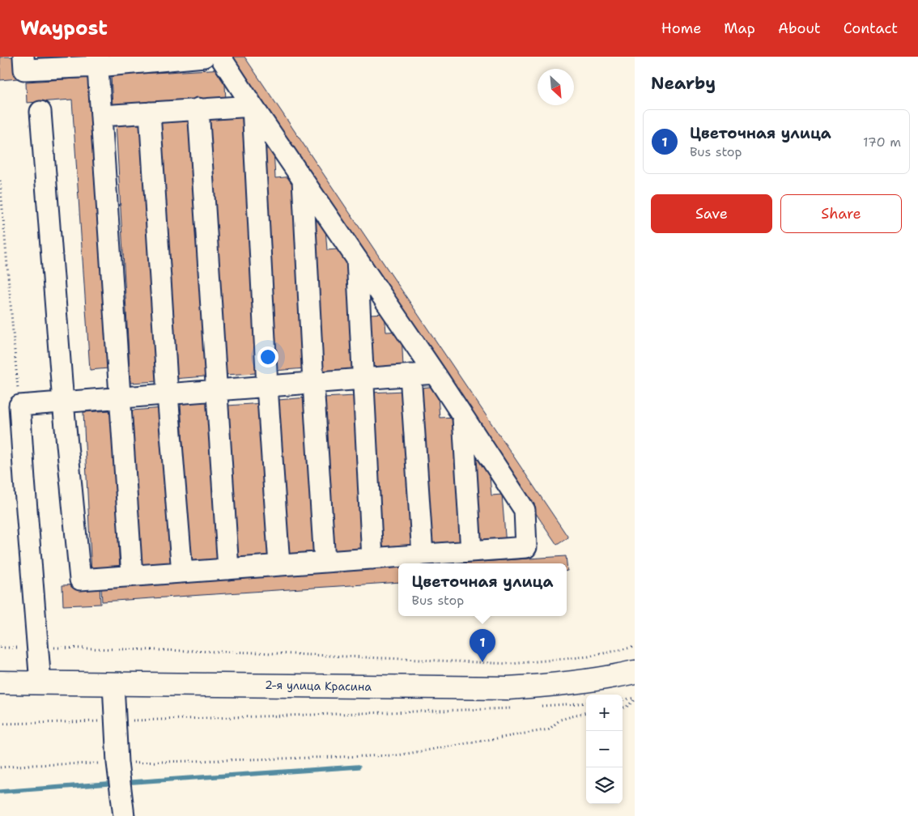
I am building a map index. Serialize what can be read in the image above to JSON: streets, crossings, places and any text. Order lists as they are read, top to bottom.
{
  "streets": {
    "main road": ["2-я улица Красина"]
  },
  "north": "bottom right",
  "page": {
    "header": "Waypost",
    "nav": [
      "Home",
      "Map",
      "About",
      "Contact"
    ],
    "heading": "Nearby",
    "list": [
      {
        "mark": "1",
        "name": "Цветочная улица",
        "note": "Bus stop",
        "value": "170 m"
      }
    ],
    "buttons": ["Save", "Share"],
    "popup": ["Цветочная улица", "Bus stop"],
    "pins": "1",
    "map_buttons": ["+", "−"]
  }
}
